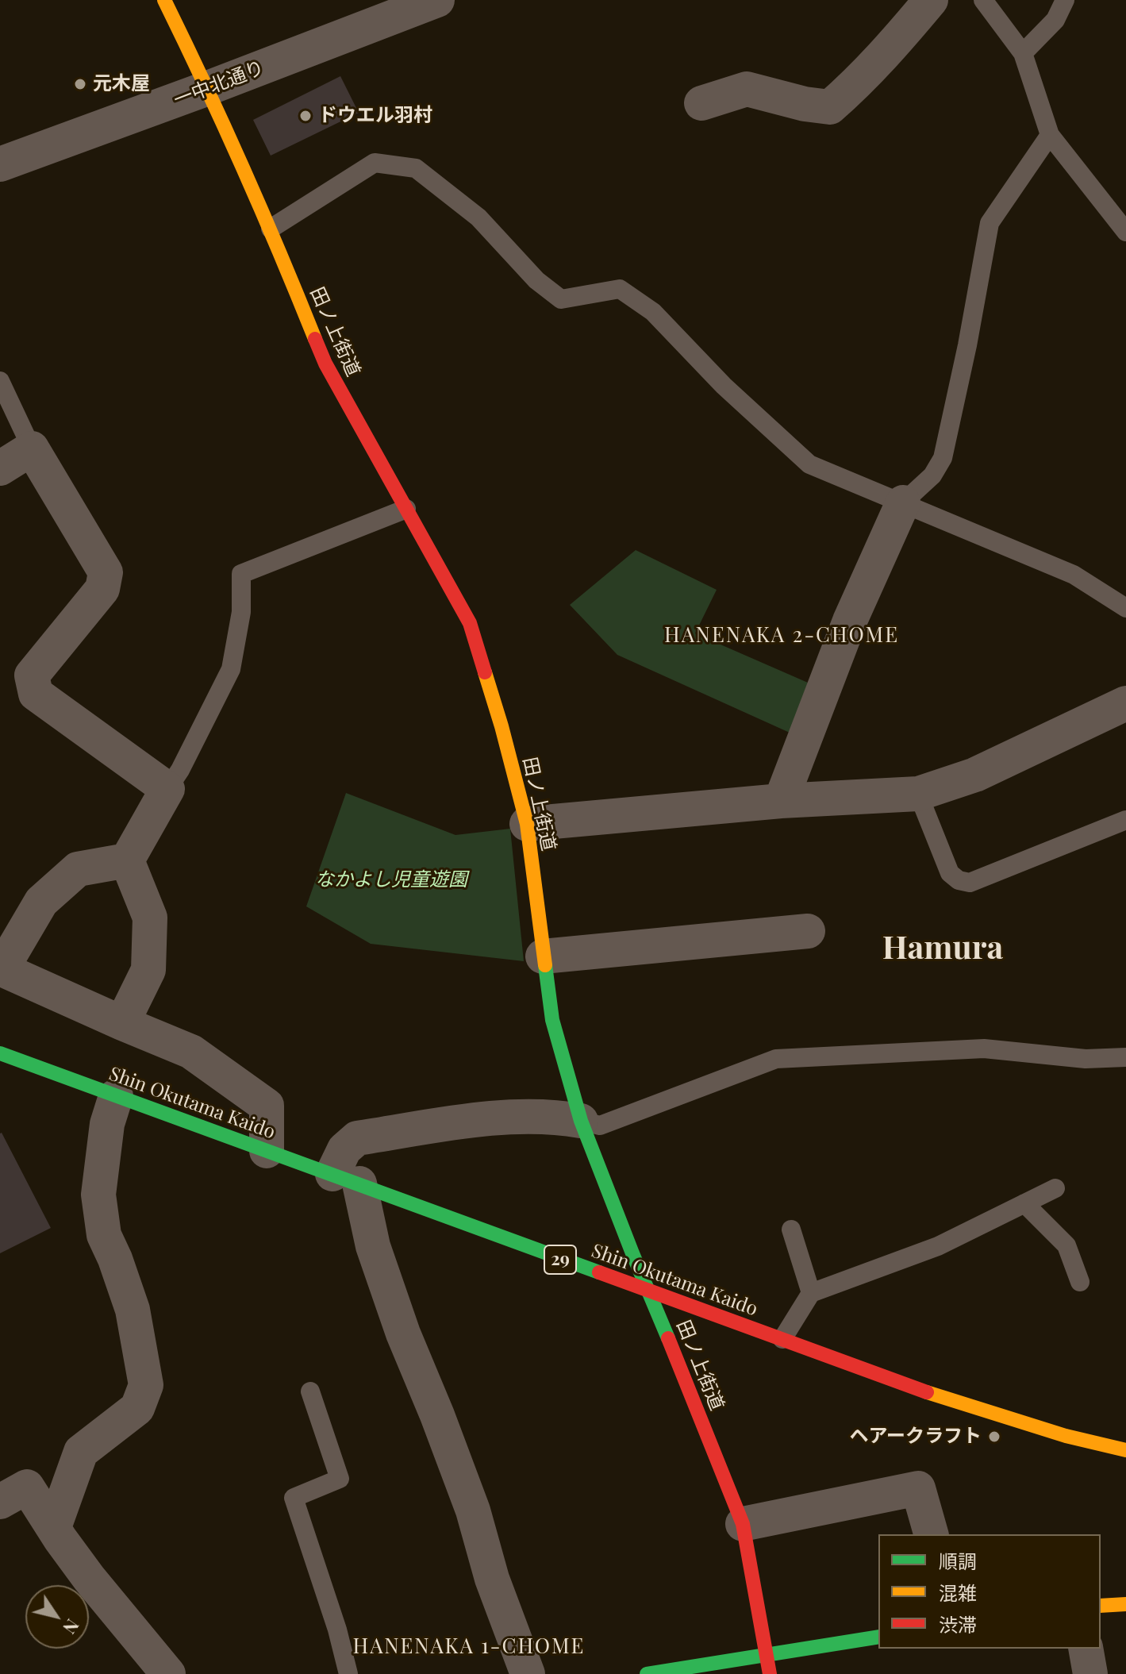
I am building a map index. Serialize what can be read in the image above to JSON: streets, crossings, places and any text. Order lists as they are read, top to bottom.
{
  "streets": {
    "street": [
      "一中北通り",
      "田ノ上街道",
      "Shin Okutama Kaido",
      "29"
    ]
  },
  "crossings": [
    ["一中北通り", "田ノ上街道"],
    ["田ノ上街道", "Shin Okutama Kaido"]
  ],
  "districts": ["HANENAKA 2-CHOME", "Hamura", "HANENAKA 1-CHOME"],
  "parks": ["なかよし児童遊園"],
  "places": ["元木屋", "ドウエル羽村", "ヘアークラフト"],
  "legend": ["順調", "混雑", "渋滞"],
  "north": "bottom right"
}
